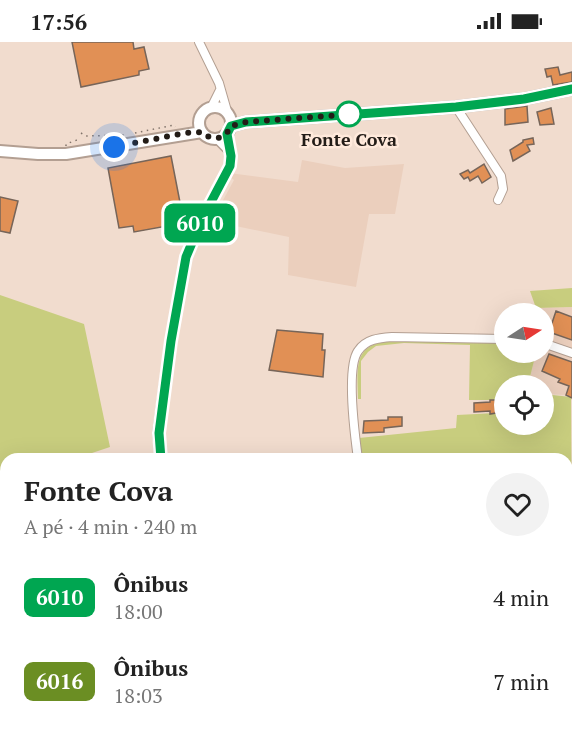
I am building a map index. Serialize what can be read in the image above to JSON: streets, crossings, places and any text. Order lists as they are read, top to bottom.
{
  "places": ["Fonte Cova"],
  "lines": ["bus line 6010"],
  "north": "right",
  "page": {
    "status": "17:56",
    "on_map": "6010",
    "heading": ["Fonte Cova", "A pé · 4 min · 240 m"],
    "list": [
      {
        "mark": "6010",
        "name": "Ônibus",
        "note": "18:00",
        "value": "4 min"
      },
      {
        "mark": "6016",
        "name": "Ônibus",
        "note": "18:03",
        "value": "7 min"
      }
    ]
  }
}
